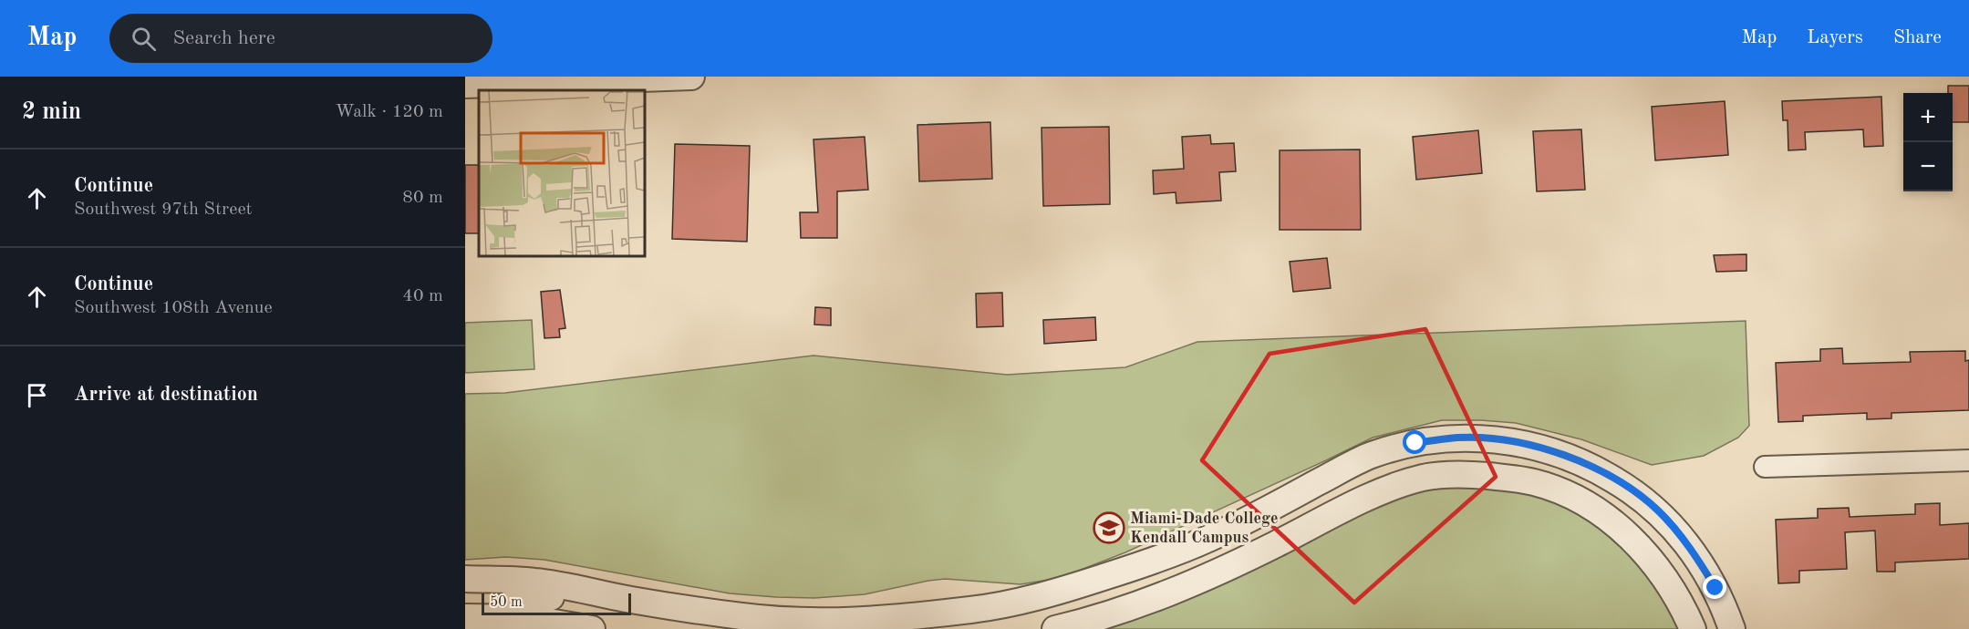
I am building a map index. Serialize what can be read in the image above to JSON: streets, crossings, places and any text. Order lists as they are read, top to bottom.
{
  "places": {
    "school or university": ["Miami-Dade College Kendall Campus"]
  },
  "scale_bar": "50 m",
  "page": {
    "header": "Map",
    "search": "Search here",
    "nav": ["Map", "Layers", "Share"],
    "heading": ["2 min", "Walk · 120 m"],
    "map_buttons": ["+", "−"],
    "list": [
      ["Continue", "Southwest 97th Street", "80 m"],
      ["Continue", "Southwest 108th Avenue", "40 m"],
      "Arrive at destination"
    ],
    "scale": "50 m"
  }
}
